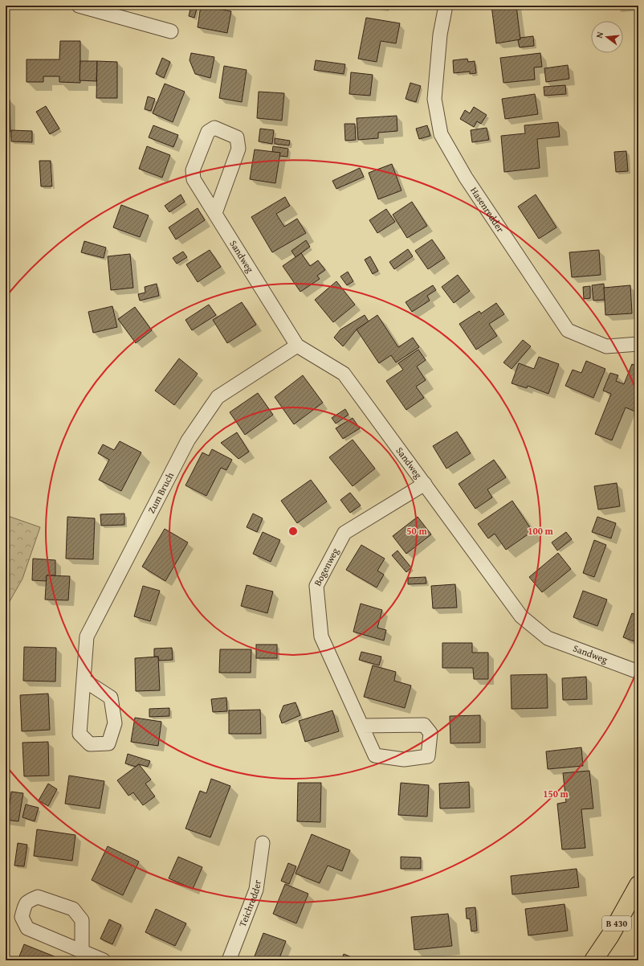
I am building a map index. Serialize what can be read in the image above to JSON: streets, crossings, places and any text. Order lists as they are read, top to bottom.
{
  "streets": {
    "main road": ["B 430"],
    "street": [
      "Hasenredder",
      "Sandweg",
      "Zum Bruch",
      "Bogenweg",
      "Teichredder"
    ]
  },
  "crossings": [
    ["Sandweg", "Zum Bruch"],
    ["Sandweg", "Bogenweg"]
  ],
  "north": "left",
  "rings": ["50 m", "100 m", "150 m"]
}
